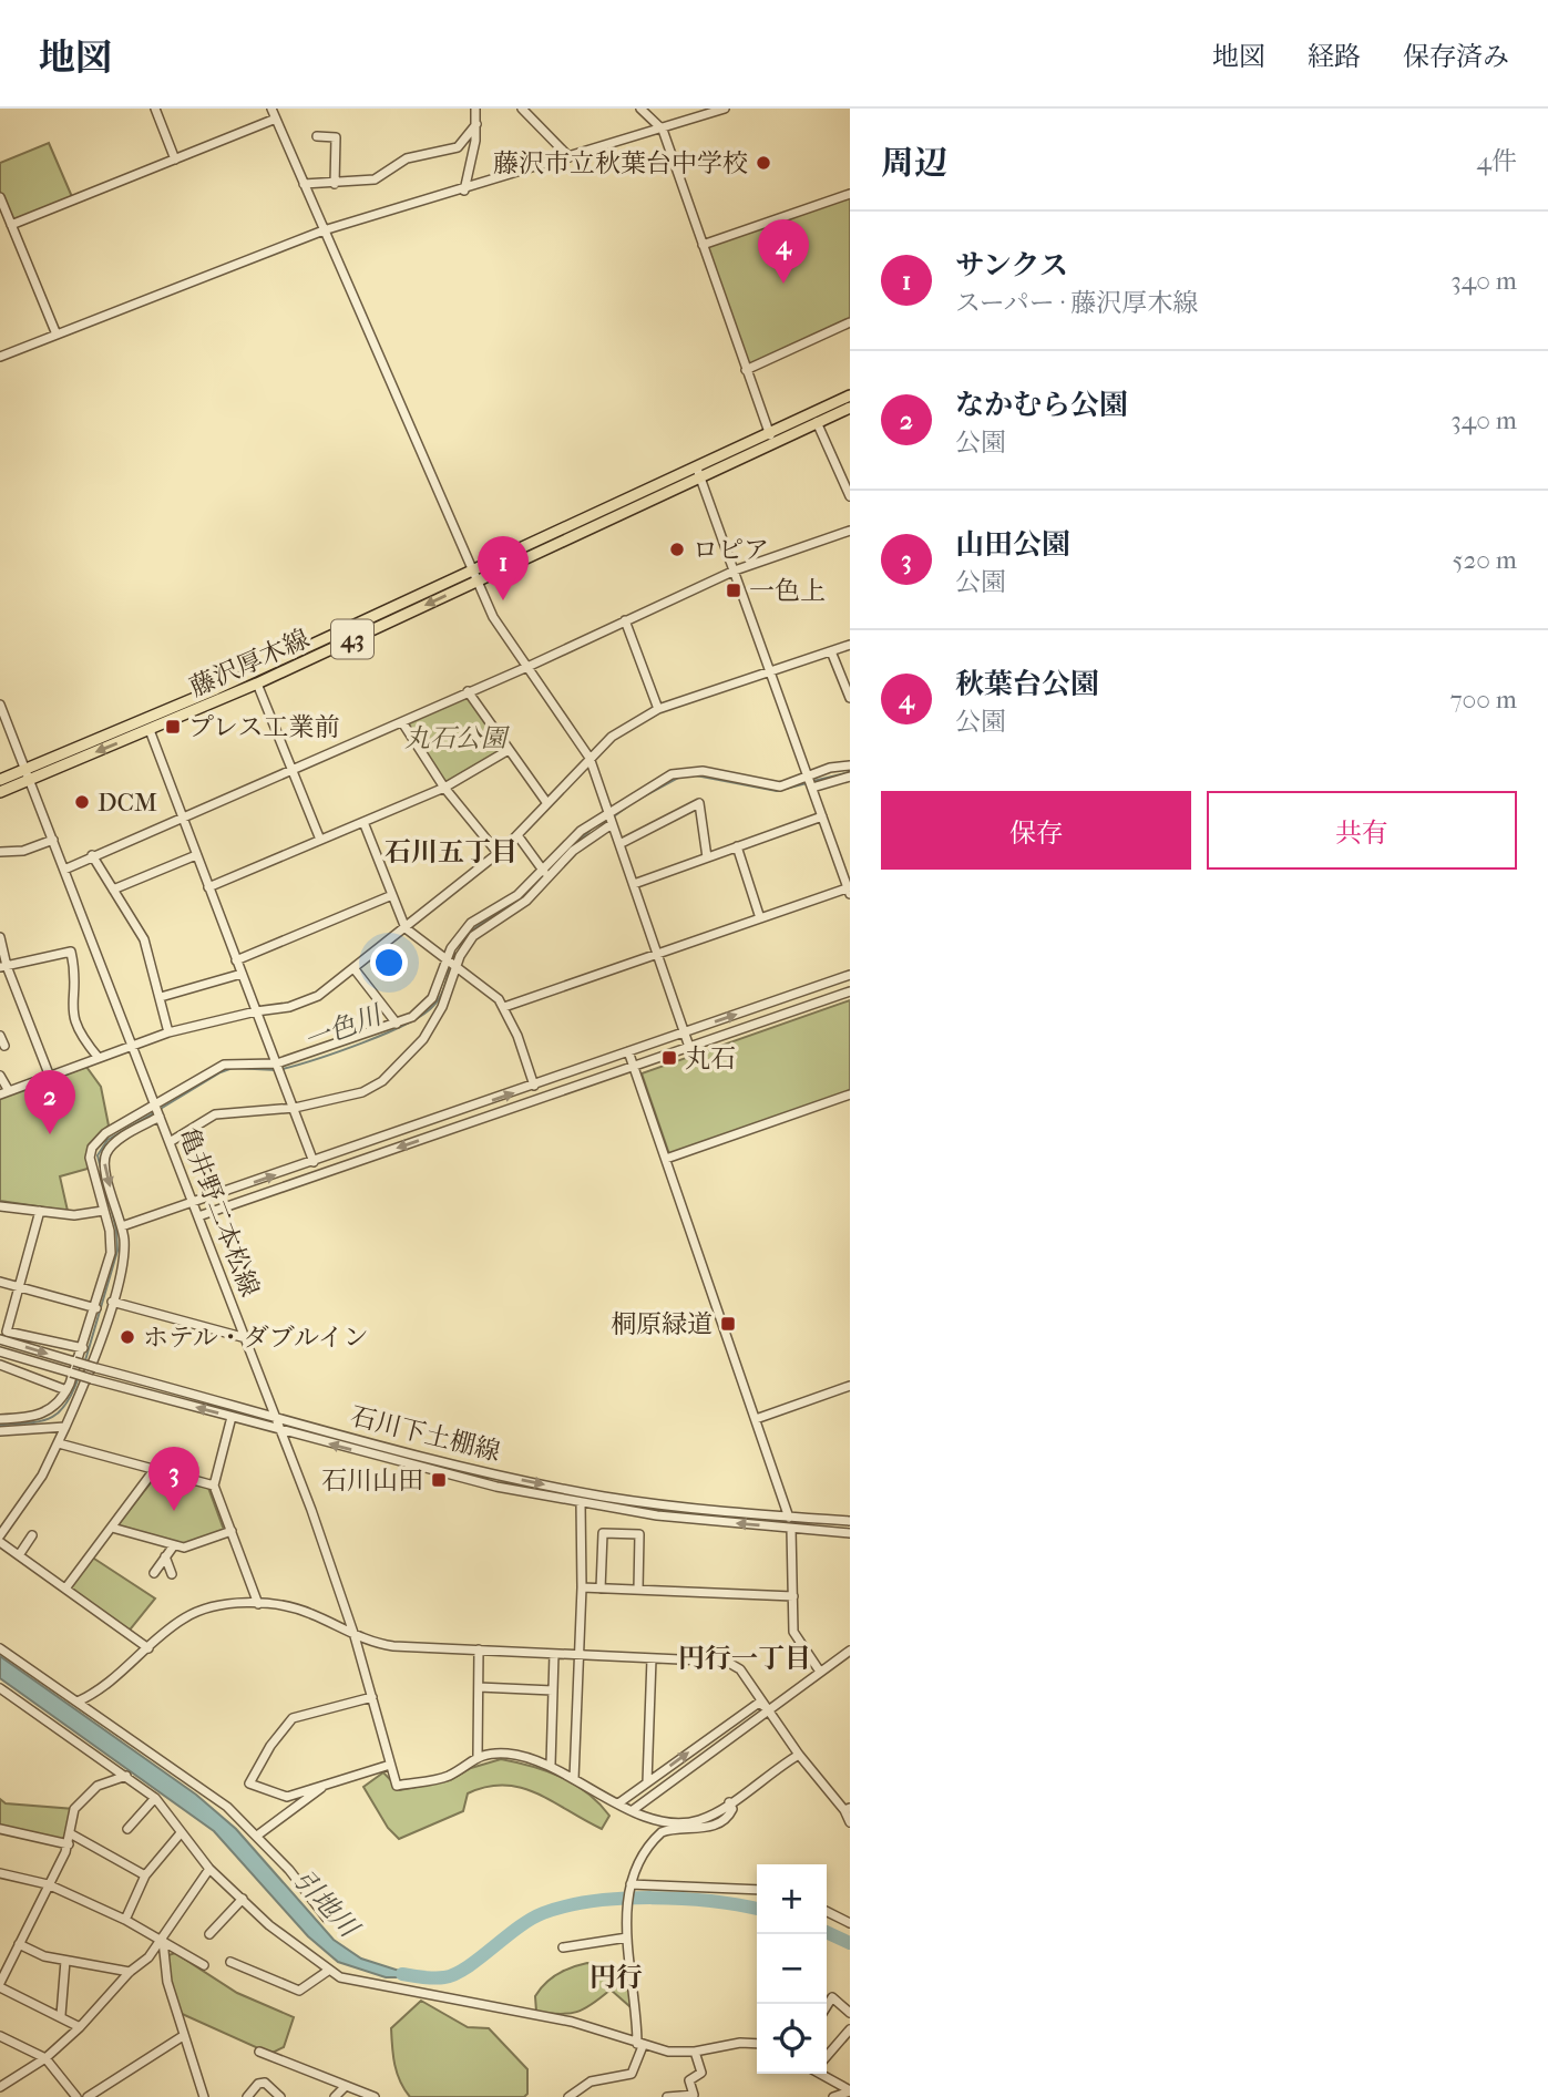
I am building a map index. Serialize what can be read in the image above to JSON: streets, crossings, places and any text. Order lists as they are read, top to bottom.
{
  "streets": {
    "main road": ["43", "藤沢厚木線"],
    "street": ["亀井野二本松線", "石川下土棚線"]
  },
  "crossings": [
    ["藤沢厚木線", "亀井野二本松線"],
    ["亀井野二本松線", "石川下土棚線"]
  ],
  "districts": ["石川五丁目", "円行一丁目", "円行"],
  "water": ["一色川", "引地川"],
  "parks": ["丸石公園"],
  "places": {
    "other": [
      "藤沢市立秋葉台中学校",
      "ロピア",
      "DCM",
      "ホテル・ダブルイン"
    ],
    "transit": [
      "一色上",
      "プレス工業前",
      "丸石",
      "桐原緑道",
      "石川山田"
    ]
  },
  "page": {
    "header": "地図",
    "nav": ["地図", "経路", "保存済み"],
    "heading": ["周辺", "4件"],
    "list": [
      {
        "mark": "1",
        "name": "サンクス",
        "note": "スーパー · 藤沢厚木線",
        "value": "340 m"
      },
      {
        "mark": "2",
        "name": "なかむら公園",
        "note": "公園",
        "value": "340 m"
      },
      {
        "mark": "3",
        "name": "山田公園",
        "note": "公園",
        "value": "520 m"
      },
      {
        "mark": "4",
        "name": "秋葉台公園",
        "note": "公園",
        "value": "700 m"
      }
    ],
    "pins": [
      "4",
      "1",
      "2",
      "3"
    ],
    "buttons": ["保存", "共有"],
    "map_buttons": ["+", "−"]
  }
}
